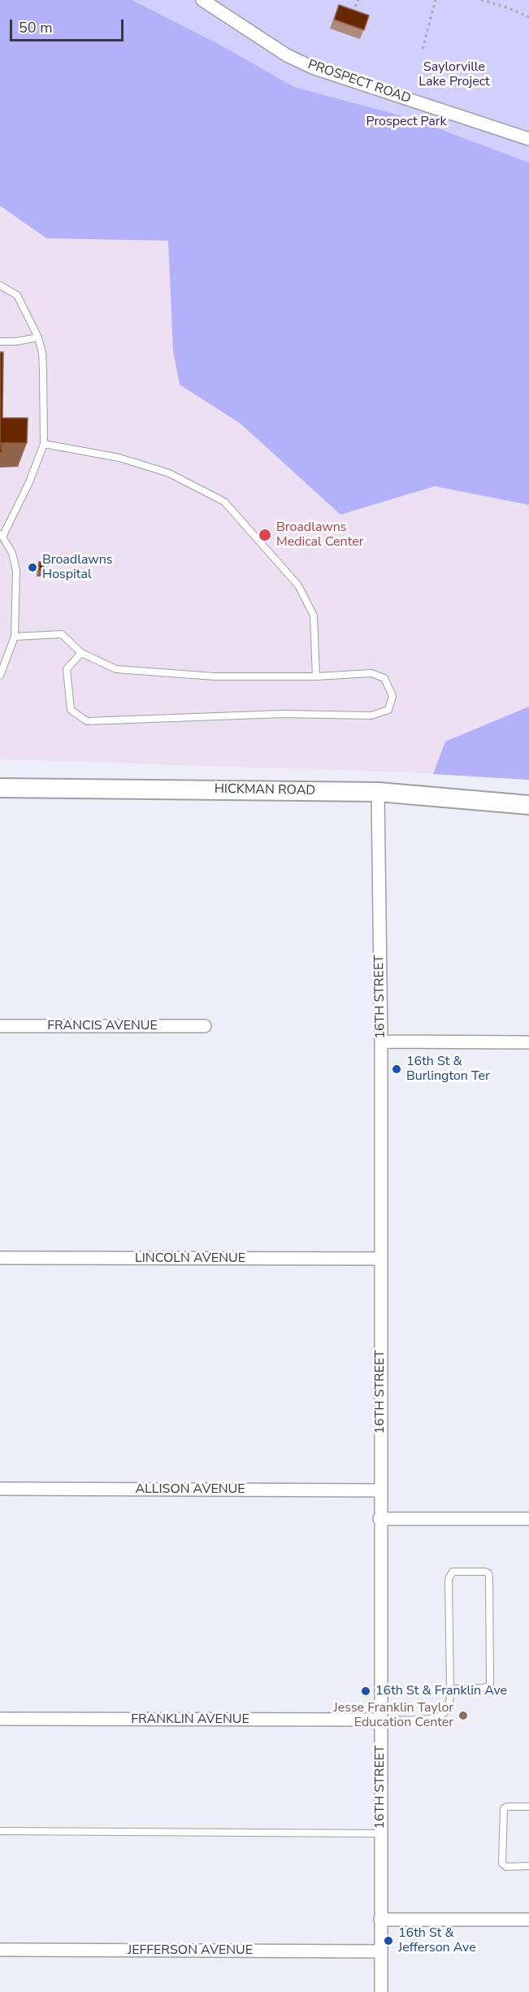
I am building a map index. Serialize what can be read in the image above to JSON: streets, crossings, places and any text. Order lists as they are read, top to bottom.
{
  "streets": {
    "main road": ["HICKMAN ROAD"],
    "street": [
      "PROSPECT ROAD",
      "16TH STREET",
      "FRANCIS AVENUE",
      "LINCOLN AVENUE",
      "ALLISON AVENUE",
      "FRANKLIN AVENUE",
      "JEFFERSON AVENUE"
    ]
  },
  "crossings": [
    ["HICKMAN ROAD", "16TH STREET"],
    ["16TH STREET", "LINCOLN AVENUE"],
    ["16TH STREET", "ALLISON AVENUE"],
    ["16TH STREET", "FRANKLIN AVENUE"],
    ["16TH STREET", "JEFFERSON AVENUE"]
  ],
  "parks": ["Saylorville Lake Project", "Prospect Park"],
  "places": [
    "Broadlawns Medical Center",
    "Broadlawns Hospital",
    "16th St & Burlington Ter",
    "16th St & Franklin Ave",
    "Jesse Franklin Taylor Education Center",
    "16th St & Jefferson Ave"
  ],
  "scale_bar": "50 m"
}
